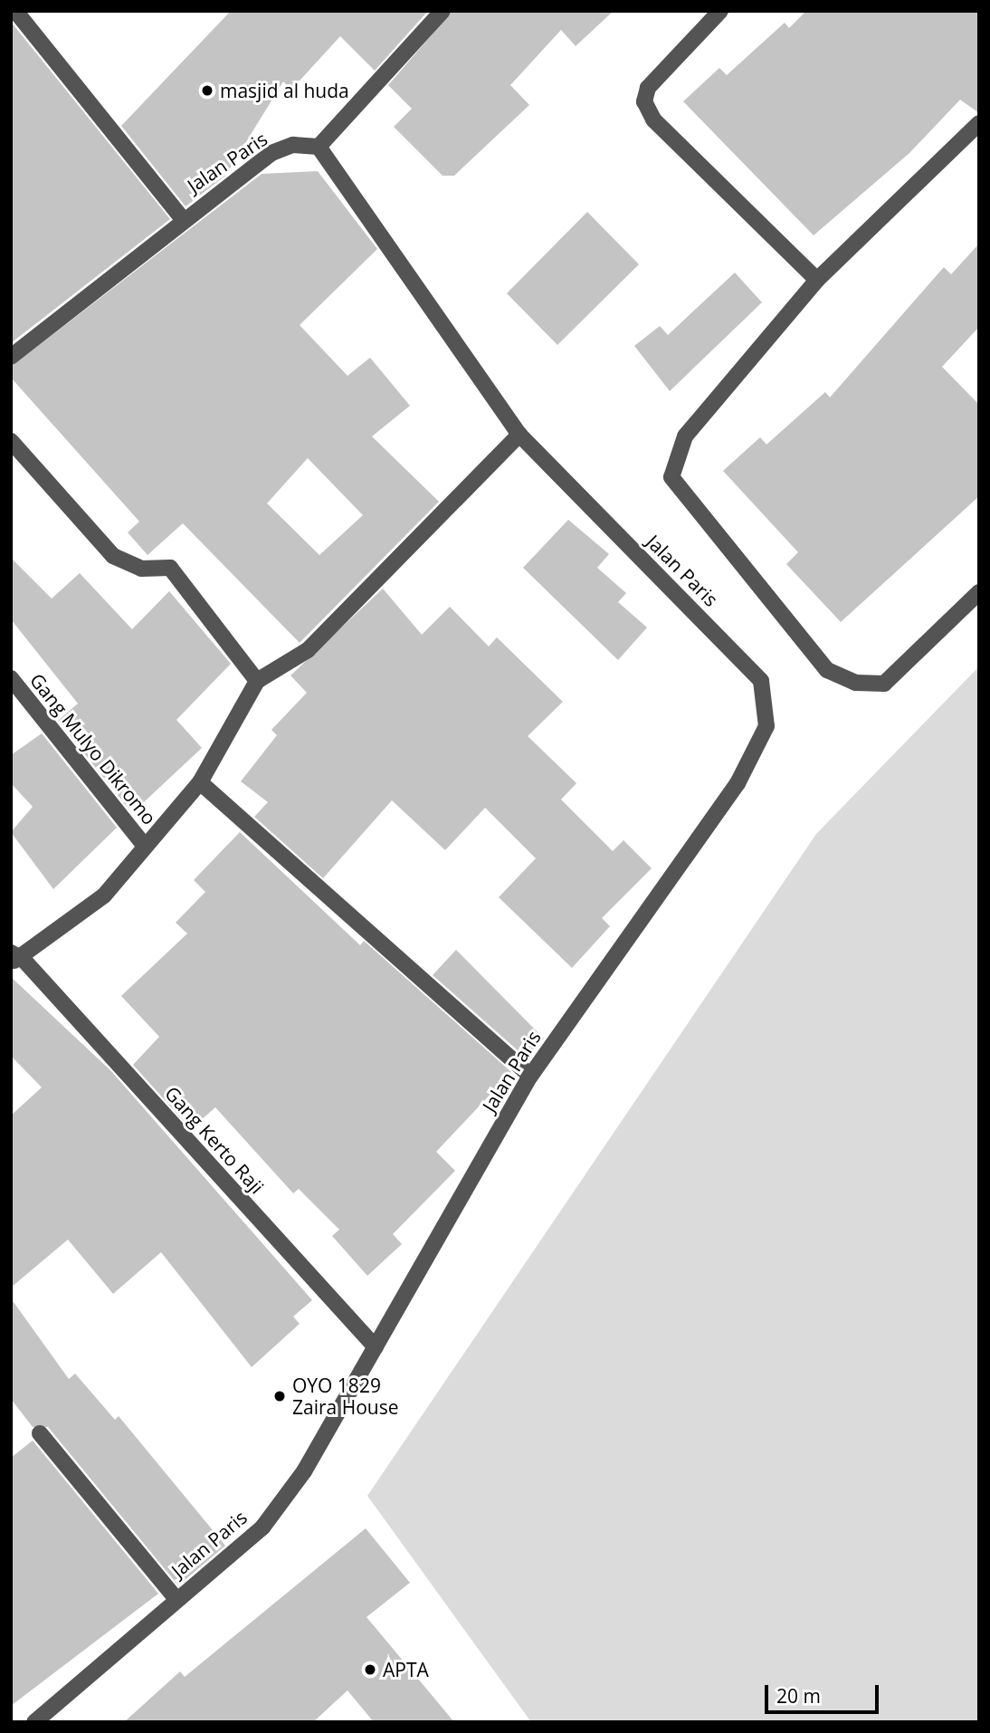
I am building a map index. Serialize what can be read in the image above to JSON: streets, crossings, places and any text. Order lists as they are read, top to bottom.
{
  "streets": {
    "street": ["Jalan Paris", "Gang Mulyo Dikromo", "Gang Kerto Raji"]
  },
  "crossings": [
    ["Jalan Paris", "Gang Kerto Raji"]
  ],
  "places": ["masjid al huda", "OYO 1829 Zaira House", "APTA"],
  "scale_bar": "20 m"
}
